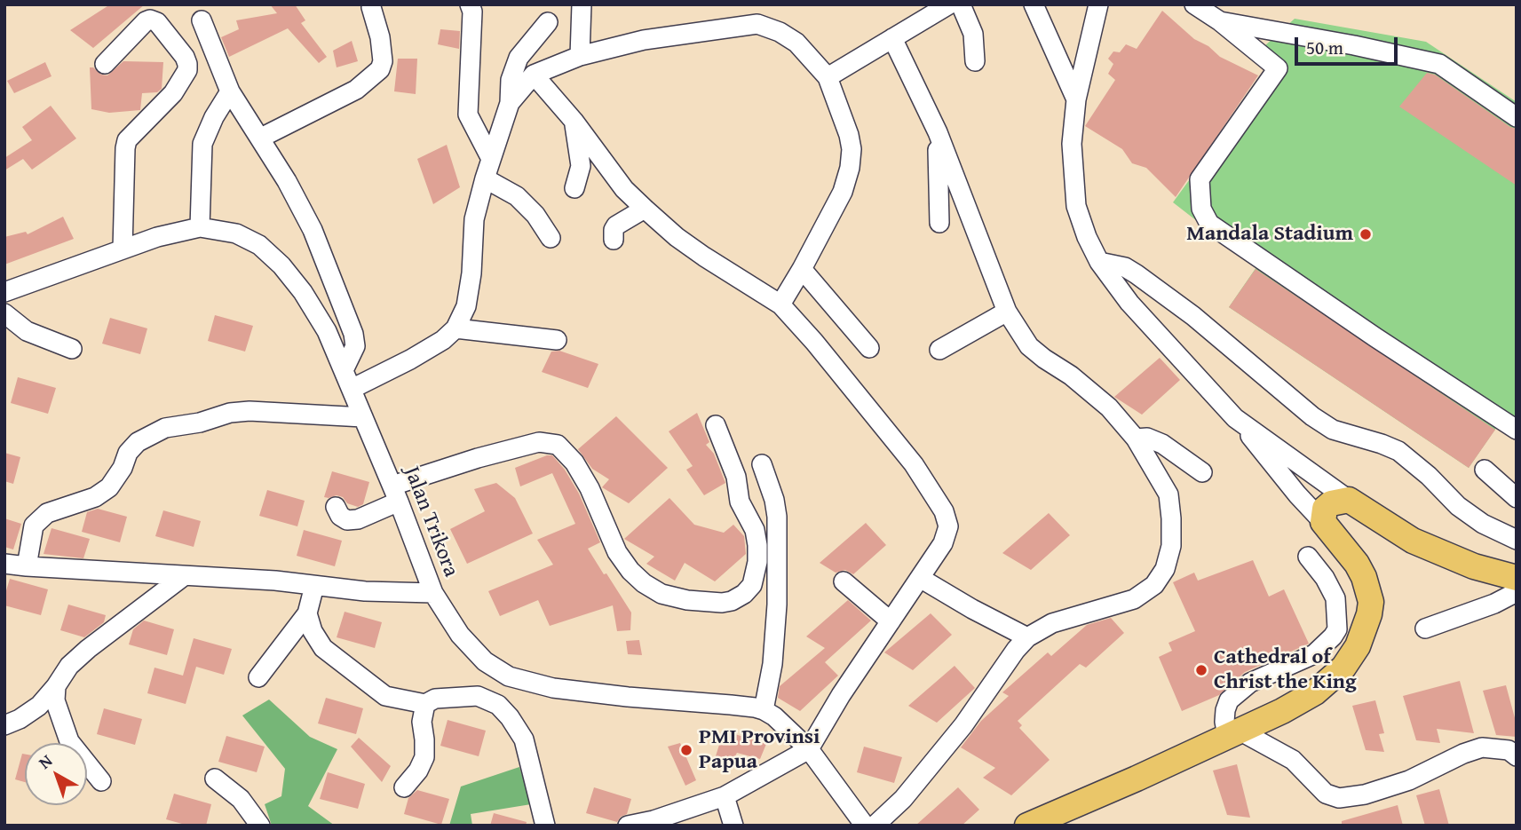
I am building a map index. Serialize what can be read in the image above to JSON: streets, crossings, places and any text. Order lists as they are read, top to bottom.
{
  "streets": {
    "street": ["Jalan Trikora"]
  },
  "places": ["Mandala Stadium", "Cathedral of Christ the King", "PMI Provinsi Papua"],
  "scale_bar": "50 m",
  "north": "top left"
}
